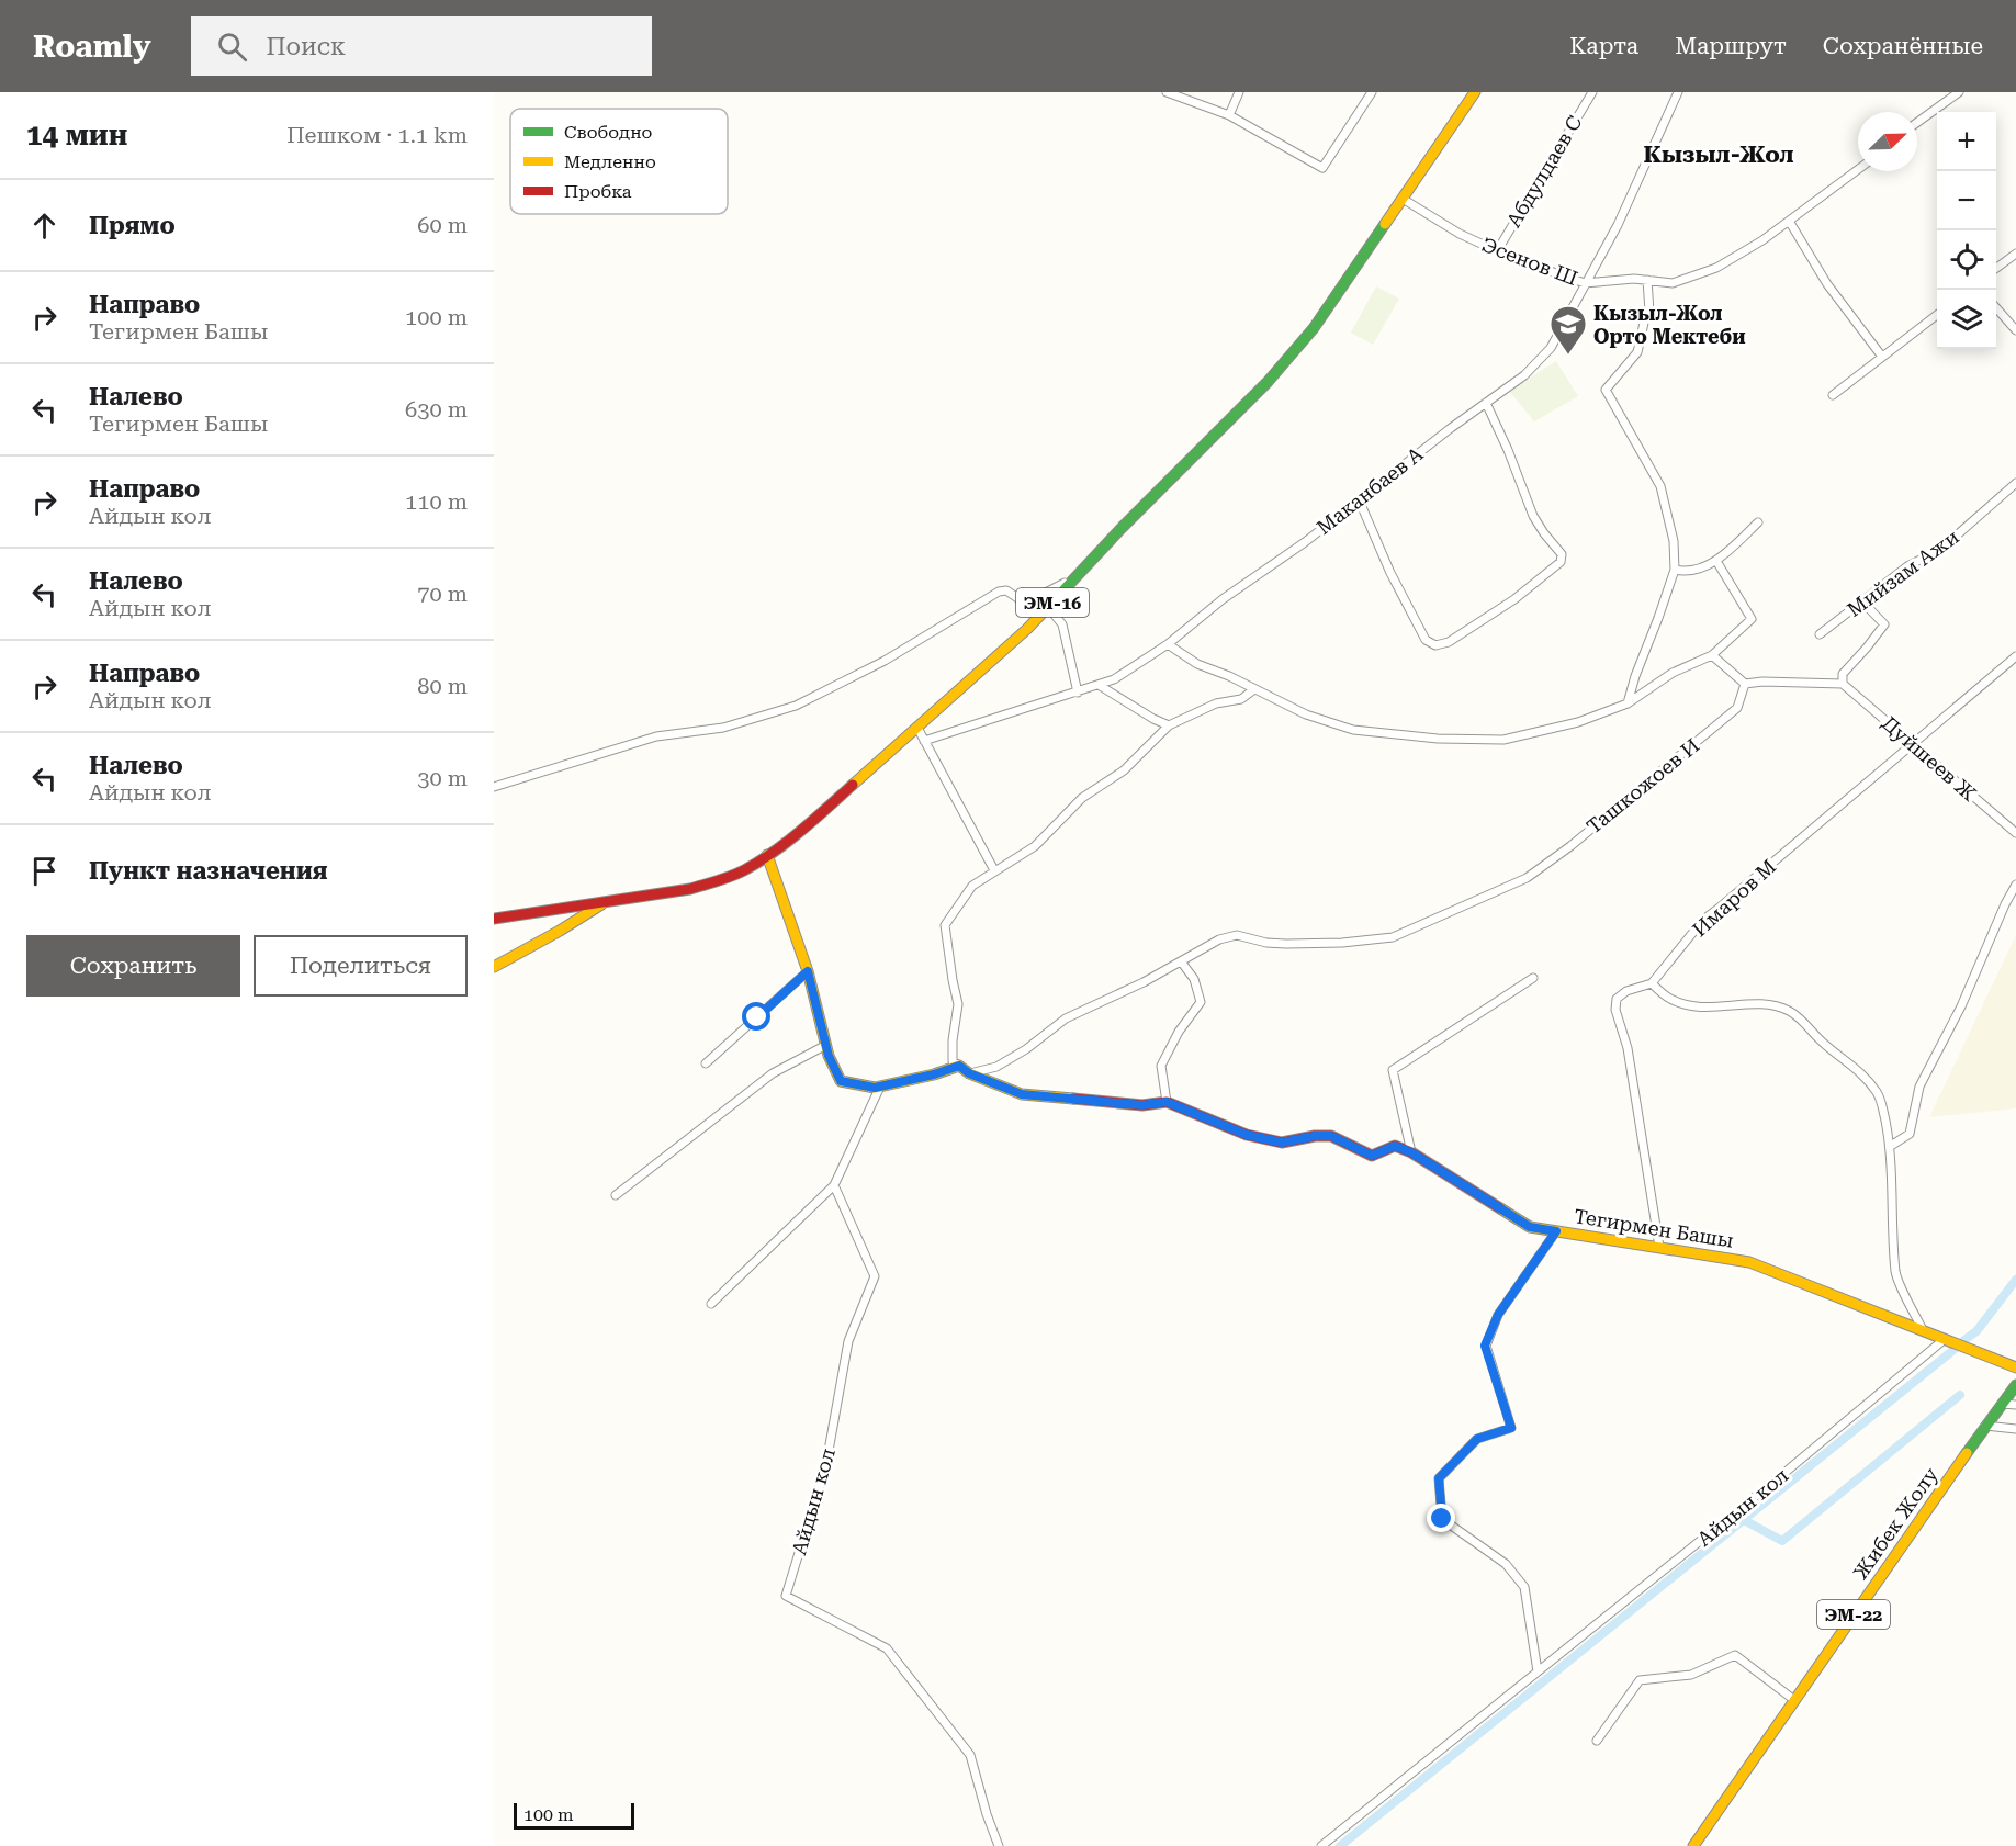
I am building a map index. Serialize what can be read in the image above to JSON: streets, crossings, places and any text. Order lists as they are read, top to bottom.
{
  "streets": {
    "main road": [
      "ЭМ-16",
      "Тегирмен Башы",
      "Жибек Жолу",
      "ЭМ-22"
    ],
    "street": [
      "Абдулдаев С",
      "Эсенов Ш",
      "Маканбаев А",
      "Мийзам Ажи",
      "Дуйшеев Ж",
      "Ташкожоев И",
      "Имаров М",
      "Айдын кол"
    ]
  },
  "crossings": [
    ["Абдулдаев С", "Эсенов Ш"],
    ["Эсенов Ш", "Маканбаев А"],
    ["Эсенов Ш", "ЭМ-16"],
    ["Дуйшеев Ж", "Имаров М"],
    ["Имаров М", "Тегирмен Башы"],
    ["Тегирмен Башы", "Айдын кол"]
  ],
  "districts": ["Кызыл-Жол"],
  "places": {
    "school or university": ["Кызыл-Жол Орто Мектеби"]
  },
  "legend": ["Свободно", "Медленно", "Пробка"],
  "scale_bar": "100 m",
  "north": "top right",
  "page": {
    "header": "Roamly",
    "search": "Поиск",
    "nav": ["Карта", "Маршрут", "Сохранённые"],
    "heading": ["14 мин", "Пешком · 1.1 km"],
    "map_buttons": ["+", "−"],
    "list": [
      ["Прямо", "60 m"],
      ["Направо", "Тегирмен Башы", "100 m"],
      ["Налево", "Тегирмен Башы", "630 m"],
      ["Направо", "Айдын кол", "110 m"],
      ["Налево", "Айдын кол", "70 m"],
      ["Направо", "Айдын кол", "80 m"],
      ["Налево", "Айдын кол", "30 m"],
      "Пункт назначения"
    ],
    "buttons": ["Сохранить", "Поделиться"],
    "scale": "100 m"
  }
}
